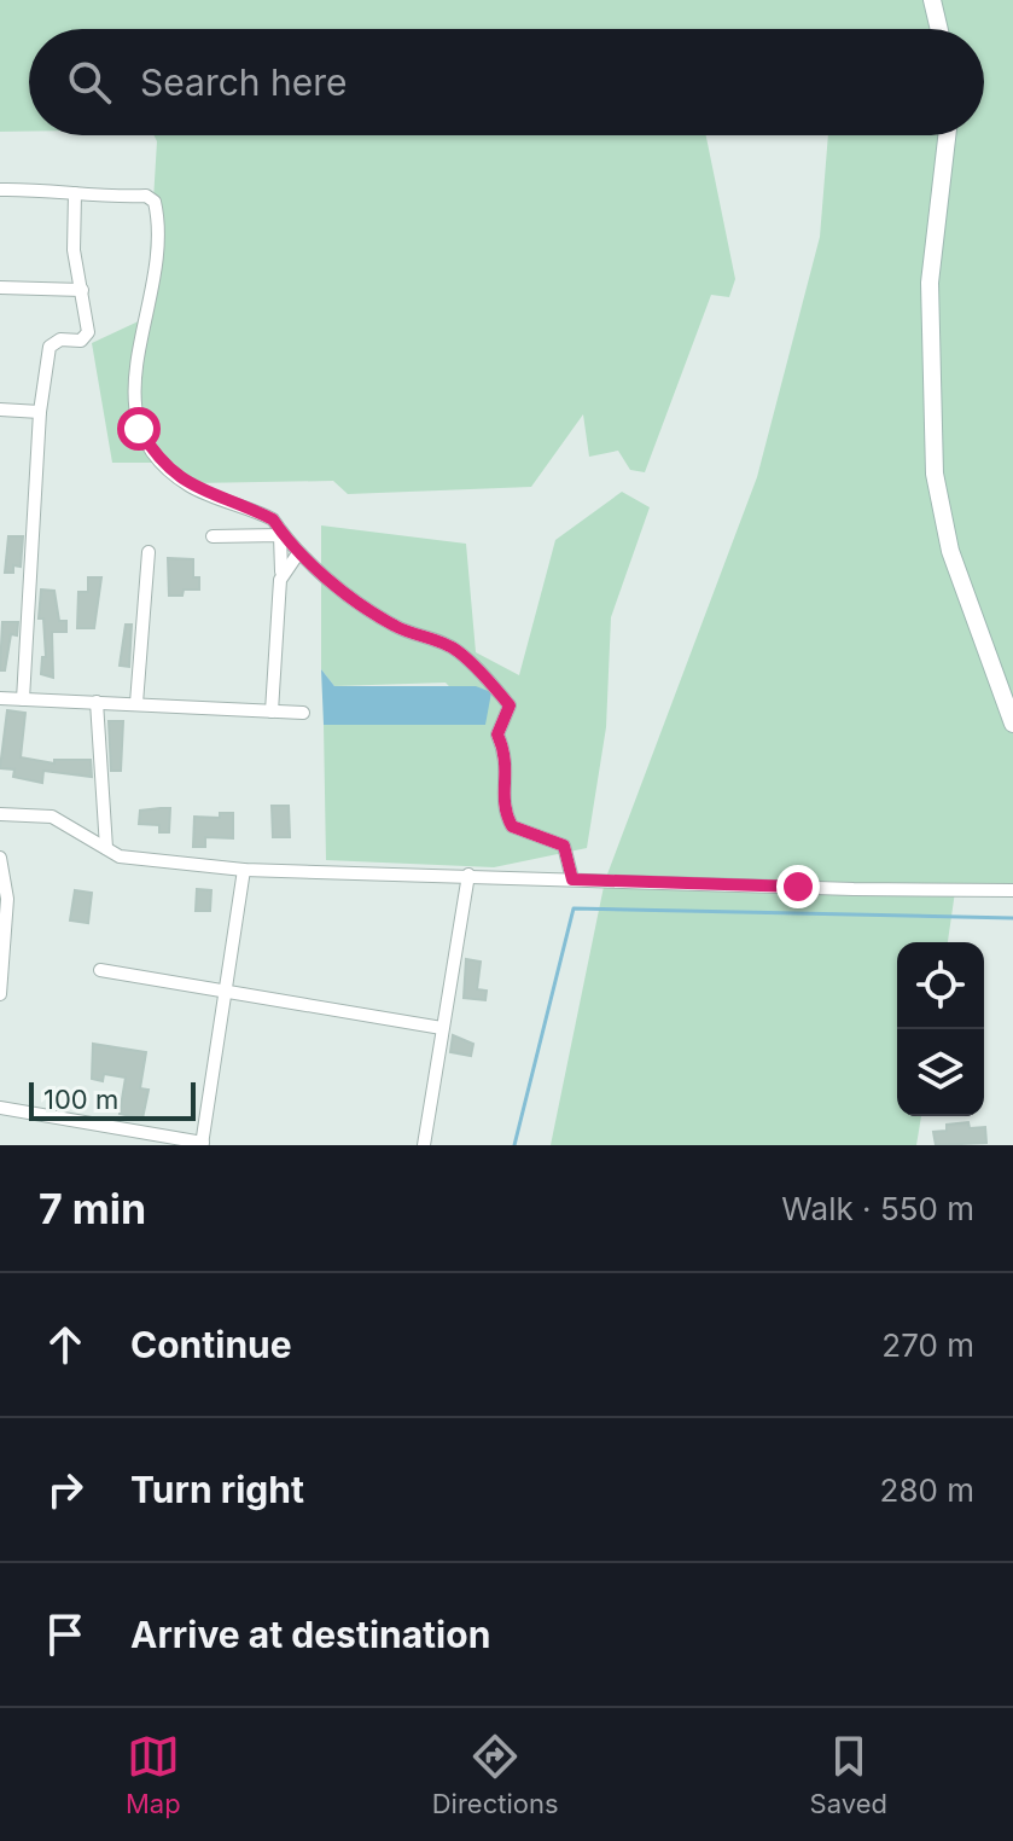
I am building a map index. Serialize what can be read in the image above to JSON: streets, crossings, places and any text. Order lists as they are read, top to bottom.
{
  "scale_bar": "100 m",
  "page": {
    "search": "Search here",
    "scale": "100 m",
    "heading": ["7 min", "Walk · 550 m"],
    "list": [
      ["Continue", "270 m"],
      ["Turn right", "280 m"],
      "Arrive at destination"
    ],
    "nav": ["Map", "Directions", "Saved"]
  }
}
